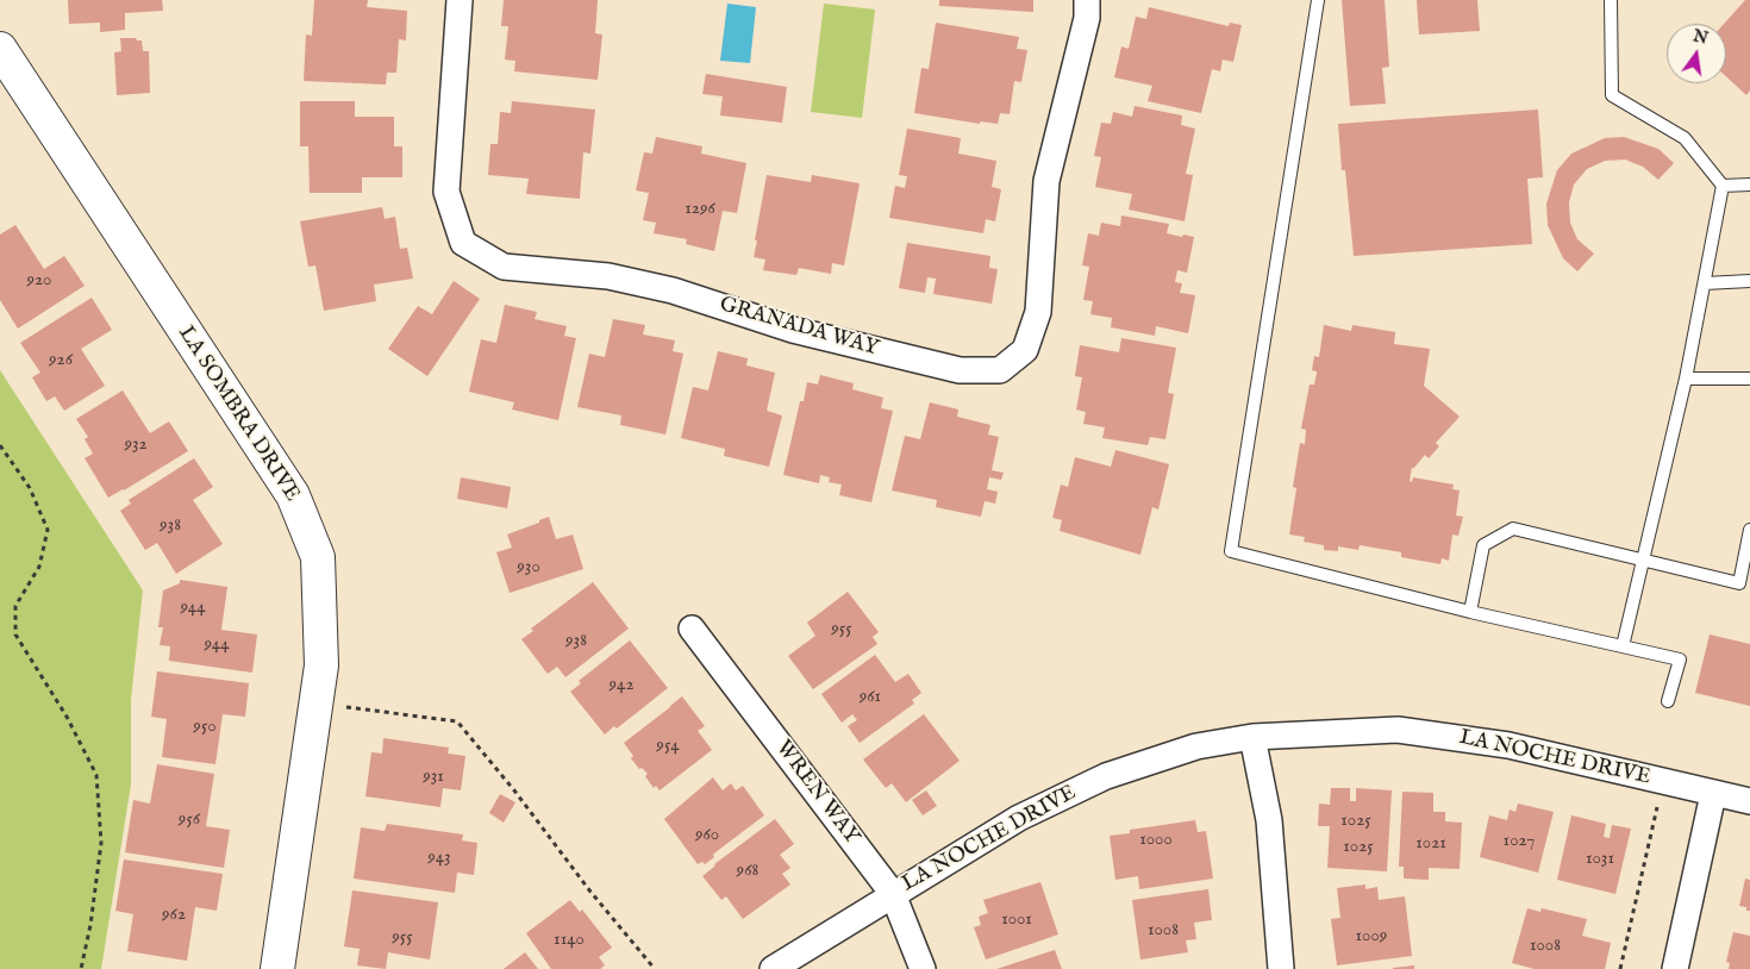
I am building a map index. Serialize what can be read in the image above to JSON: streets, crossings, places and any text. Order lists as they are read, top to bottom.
{
  "streets": {
    "street": [
      "GRANADA WAY",
      "LA SOMBRA DRIVE",
      "LA NOCHE DRIVE",
      "WREN WAY"
    ]
  },
  "crossings": [
    ["LA NOCHE DRIVE", "WREN WAY"]
  ],
  "house_numbers": [
    "1296",
    "920",
    "926",
    "932",
    "938",
    "930",
    "944",
    "955",
    "938",
    "944",
    "942",
    "961",
    "950",
    "954",
    "931",
    "956",
    "1025",
    "960",
    "1000",
    "1027",
    "1021",
    "1025",
    "943",
    "1031",
    "968",
    "962",
    "1001",
    "1008",
    "1009",
    "955",
    "1140",
    "1008"
  ],
  "north": "top"
}
